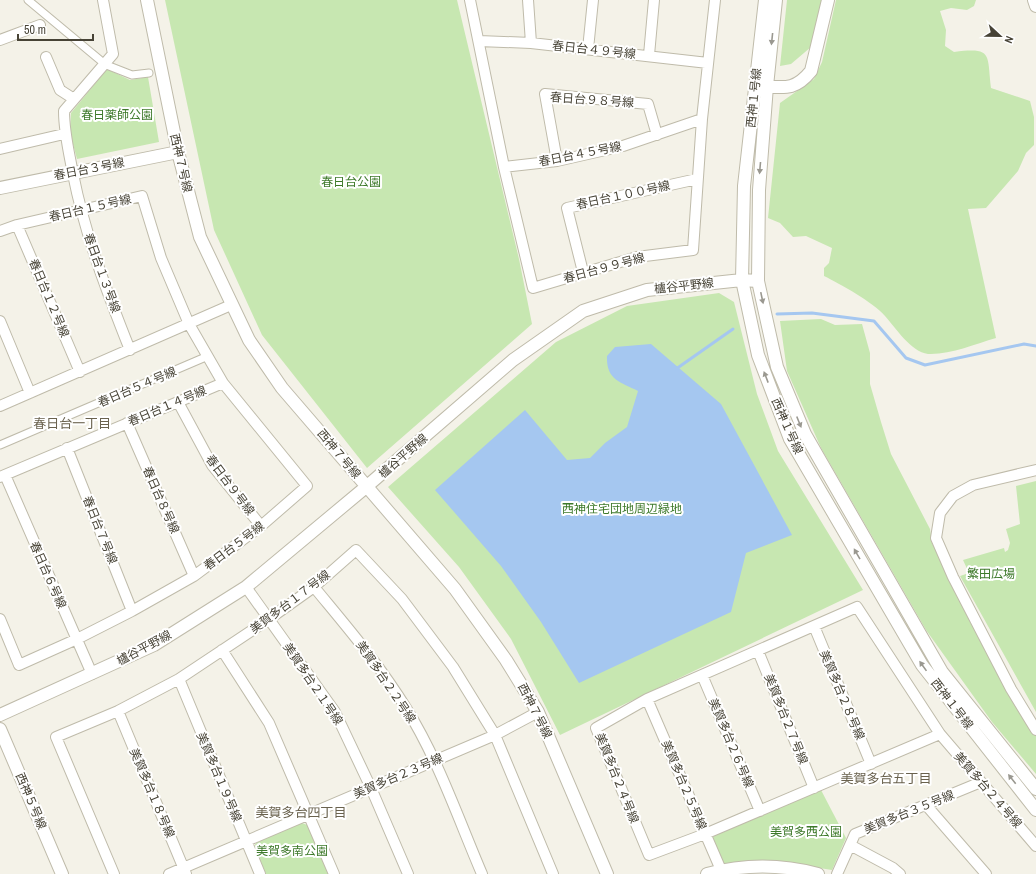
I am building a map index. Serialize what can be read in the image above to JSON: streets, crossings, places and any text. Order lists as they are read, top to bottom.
{
  "streets": {
    "street": [
      "春日台４９号線",
      "西神１号線",
      "春日台９８号線",
      "春日台４５号線",
      "西神７号線",
      "春日台３号線",
      "春日台１００号線",
      "春日台１５号線",
      "春日台９９号線",
      "春日台１３号線",
      "櫨谷平野線",
      "春日台１２号線",
      "春日台５４号線",
      "春日台１４号線",
      "春日台９号線",
      "春日台８号線",
      "春日台７号線",
      "春日台５号線",
      "春日台６号線",
      "美賀多台１７号線",
      "美賀多台２２号線",
      "美賀多台２１号線",
      "美賀多台２８号線",
      "美賀多台２７号線",
      "美賀多台２６号線",
      "美賀多台２３号線",
      "美賀多台１９号線",
      "美賀多台２４号線",
      "美賀多台２５号線",
      "美賀多台１８号線",
      "西神５号線",
      "美賀多台３５号線"
    ]
  },
  "crossings": [
    ["西神１号線", "櫨谷平野線"],
    ["春日台９８号線", "春日台４５号線"],
    ["春日台４５号線", "春日台９９号線"],
    ["西神７号線", "春日台３号線"],
    ["西神７号線", "櫨谷平野線"],
    ["西神７号線", "美賀多台２３号線"],
    ["春日台３号線", "春日台１３号線"],
    ["春日台１００号線", "春日台９９号線"],
    ["春日台１５号線", "春日台１３号線"],
    ["春日台１５号線", "春日台１２号線"],
    ["春日台１５号線", "春日台５号線"],
    ["櫨谷平野線", "春日台６号線"],
    ["櫨谷平野線", "美賀多台２１号線"],
    ["春日台５４号線", "春日台５号線"],
    ["春日台１４号線", "春日台９号線"],
    ["春日台１４号線", "春日台８号線"],
    ["春日台１４号線", "春日台７号線"],
    ["春日台１４号線", "春日台５号線"],
    ["春日台１４号線", "春日台６号線"],
    ["春日台９号線", "春日台５号線"],
    ["春日台８号線", "春日台５号線"],
    ["春日台７号線", "春日台５号線"],
    ["春日台５号線", "春日台６号線"],
    ["美賀多台１７号線", "美賀多台２２号線"],
    ["美賀多台１７号線", "美賀多台２１号線"],
    ["美賀多台１７号線", "美賀多台２３号線"],
    ["美賀多台１７号線", "美賀多台１９号線"],
    ["美賀多台１７号線", "美賀多台１８号線"],
    ["美賀多台２２号線", "美賀多台２３号線"],
    ["美賀多台２１号線", "美賀多台２３号線"],
    ["美賀多台２８号線", "美賀多台２４号線"],
    ["美賀多台２７号線", "美賀多台２４号線"],
    ["美賀多台２６号線", "美賀多台２４号線"],
    ["美賀多台２３号線", "美賀多台１９号線"],
    ["美賀多台２３号線", "美賀多台１８号線"],
    ["美賀多台２４号線", "美賀多台２５号線"],
    ["美賀多台２４号線", "美賀多台３５号線"]
  ],
  "districts": ["春日台一丁目", "美賀多台五丁目", "美賀多台四丁目"],
  "parks": [
    "春日薬師公園",
    "春日台公園",
    "西神住宅団地周辺緑地",
    "繁田広場",
    "美賀多西公園",
    "美賀多南公園"
  ],
  "scale_bar": "50 m",
  "north": "right"
}
